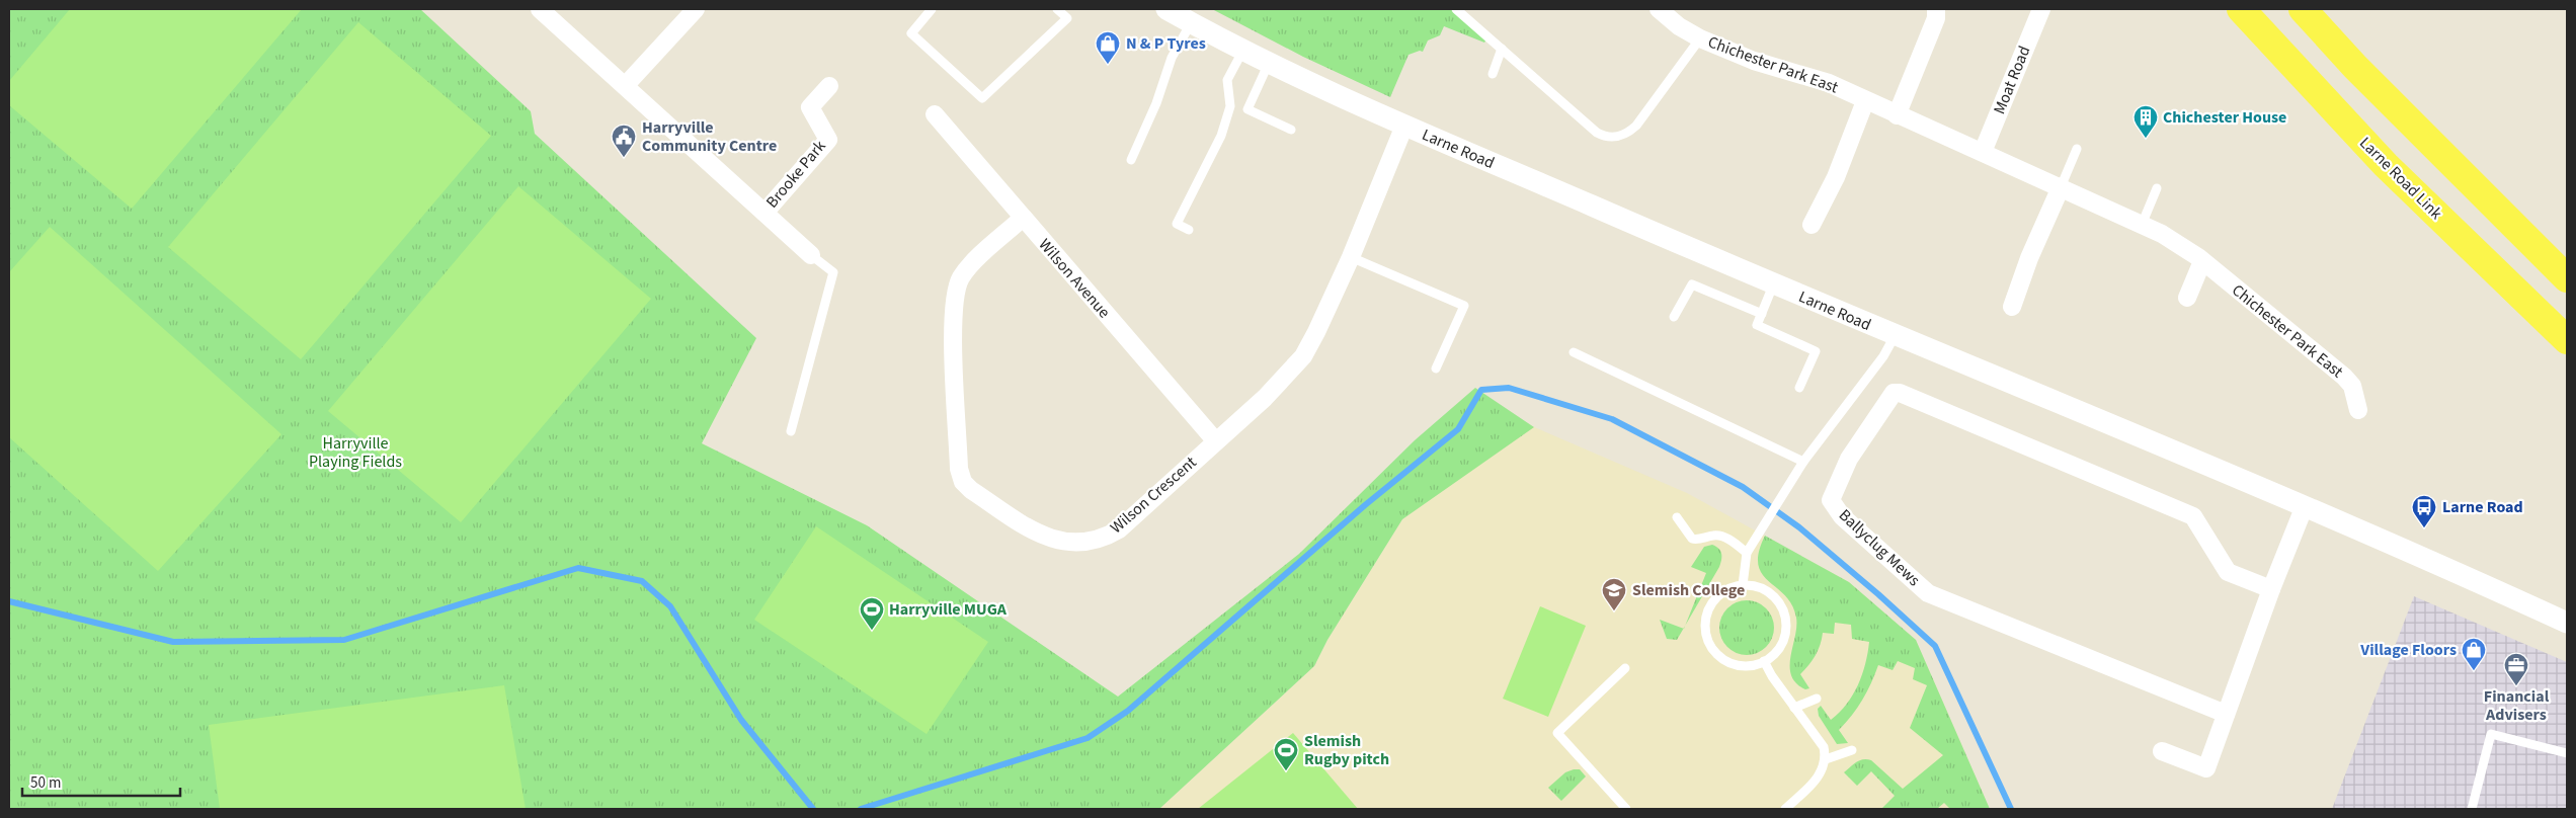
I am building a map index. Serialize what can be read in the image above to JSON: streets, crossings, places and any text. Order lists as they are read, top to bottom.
{
  "streets": {
    "main road": ["Larne Road Link"],
    "street": [
      "Chichester Park East",
      "Moat Road",
      "Larne Road",
      "Brooke Park",
      "Wilson Avenue",
      "Wilson Crescent",
      "Ballyclug Mews"
    ]
  },
  "crossings": [
    ["Chichester Park East", "Moat Road"],
    ["Larne Road", "Wilson Crescent"],
    ["Wilson Avenue", "Wilson Crescent"]
  ],
  "parks": ["Harryville Playing Fields"],
  "places": {
    "shop": ["N & P Tyres", "Village Floors"],
    "building": ["Chichester House"],
    "public building": ["Harryville Community Centre"],
    "bus stop": ["Larne Road"],
    "school or university": ["Slemish College"],
    "sports": ["Harryville MUGA", "Slemish Rugby pitch"],
    "office": ["Financial Advisers"]
  },
  "scale_bar": "50 m"
}
